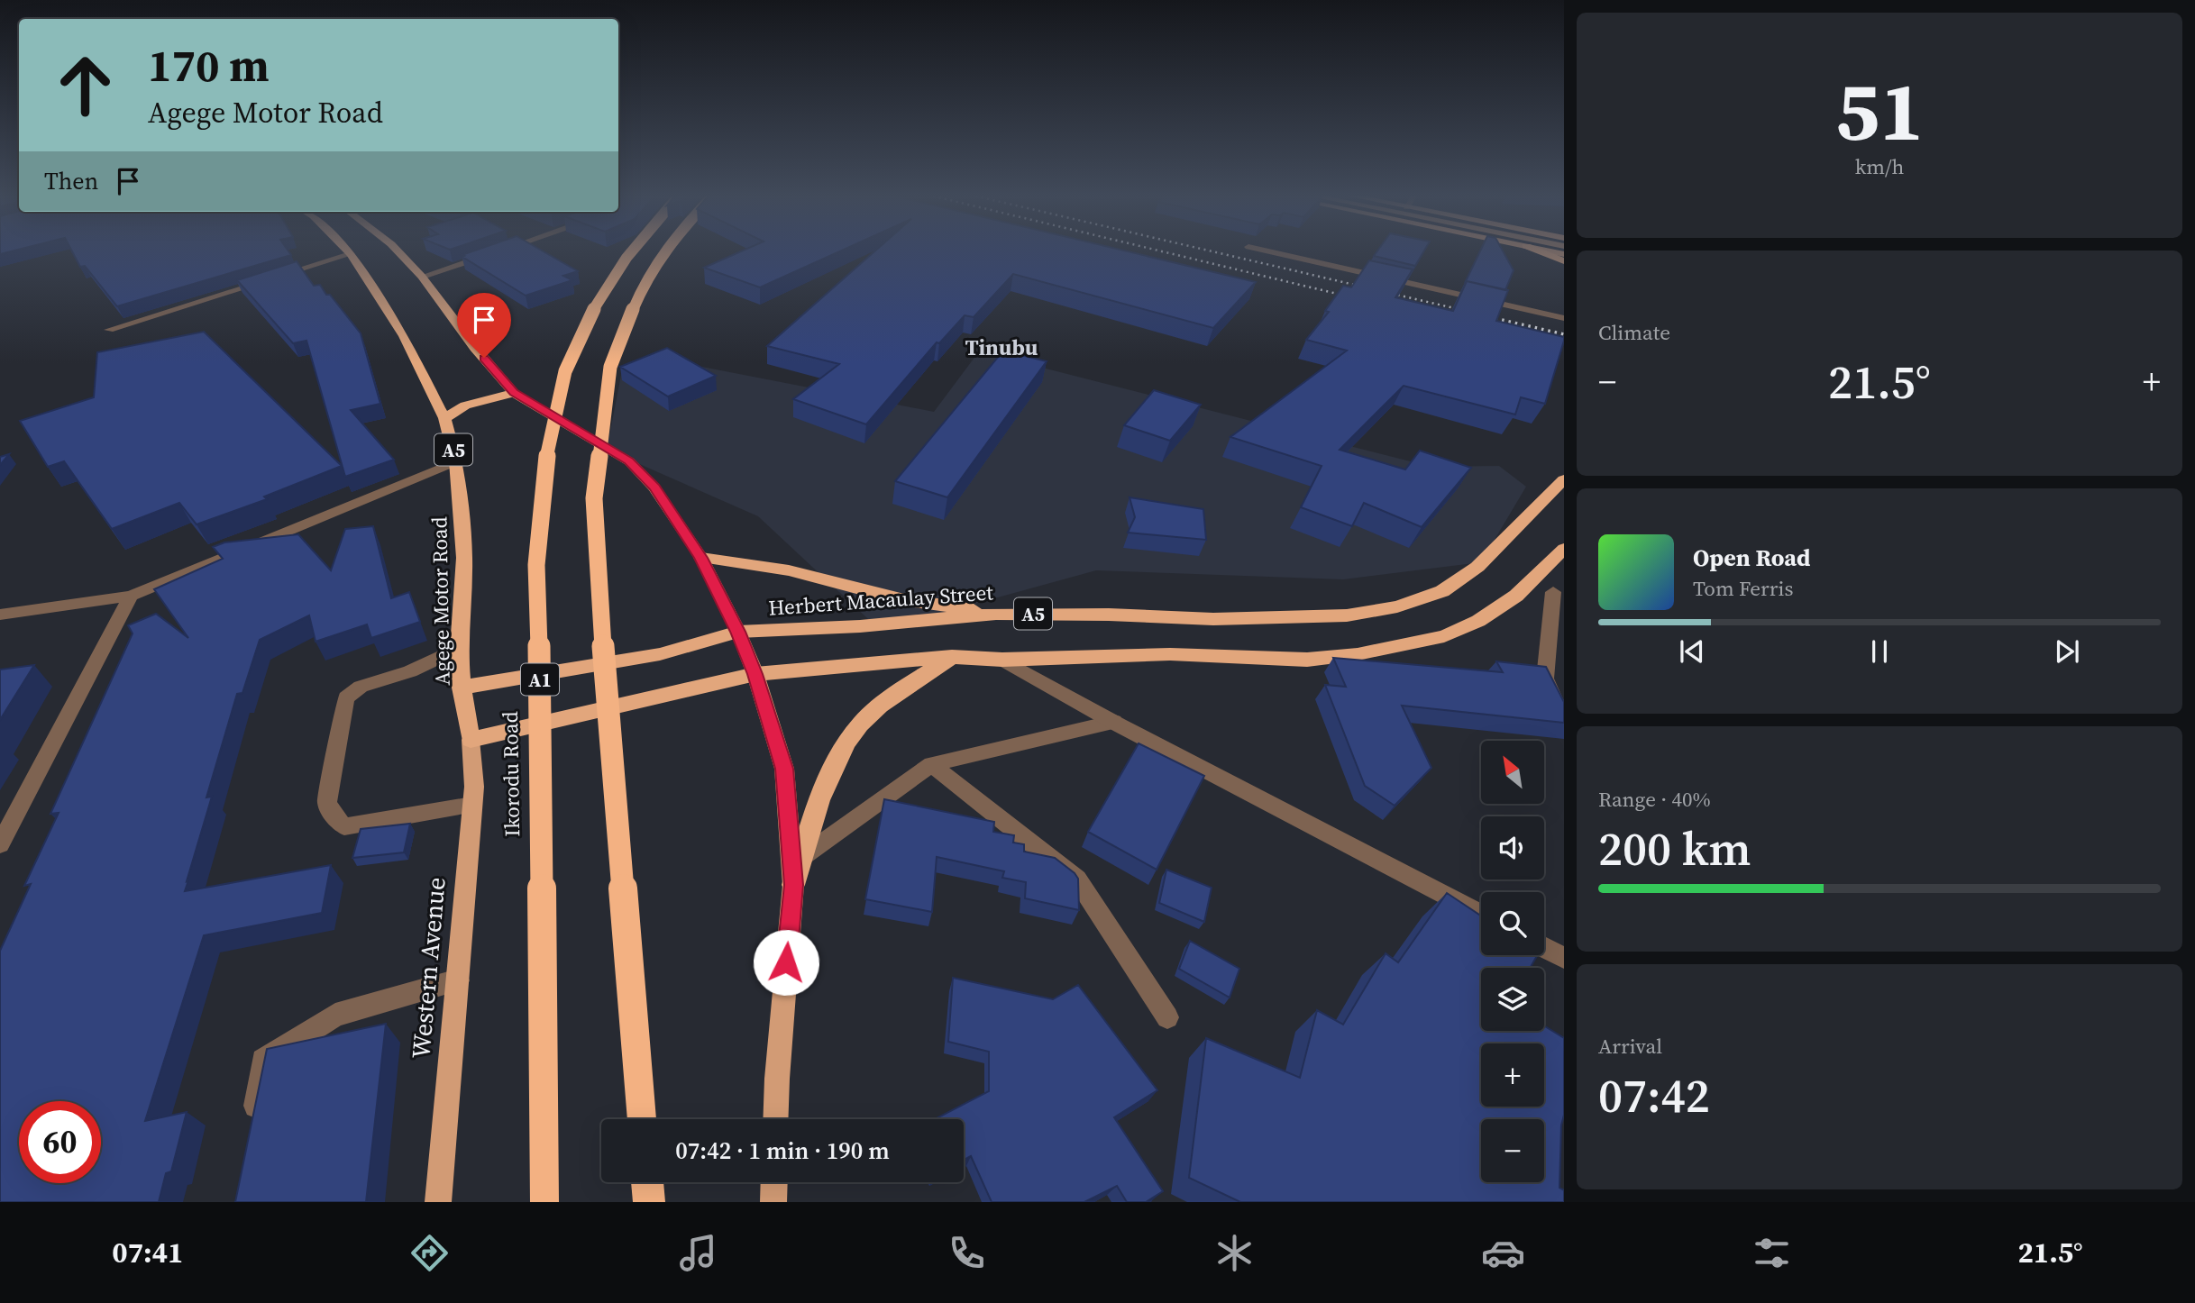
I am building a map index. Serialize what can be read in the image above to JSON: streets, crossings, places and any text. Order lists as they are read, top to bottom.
{
  "streets": {
    "highway": [
      "A5",
      "Herbert Macaulay Street",
      "Agege Motor Road",
      "A1",
      "Ikorodu Road"
    ],
    "main road": ["Western Avenue"]
  },
  "crossings": [
    ["A5", "Agege Motor Road"],
    ["A5", "Western Avenue"],
    ["Herbert Macaulay Street", "Agege Motor Road"],
    ["Agege Motor Road", "Western Avenue"]
  ],
  "districts": ["Tinubu"],
  "north": "top left",
  "page": {
    "tile": [
      ["51", "km/h"],
      "Climate",
      ["Range · 40%", "200 km"],
      ["Arrival", "07:42"]
    ],
    "turn": ["170 m", "Agege Motor Road"],
    "then": "Then",
    "heat": ["−", "21.5°", "+"],
    "song": ["Open Road", "Tom Ferris"],
    "map_buttons": ["+", "−"],
    "limit": "60",
    "trip": "07:42 · 1 min · 190 m",
    "tabs": ["07:41", "21.5°"]
  }
}
